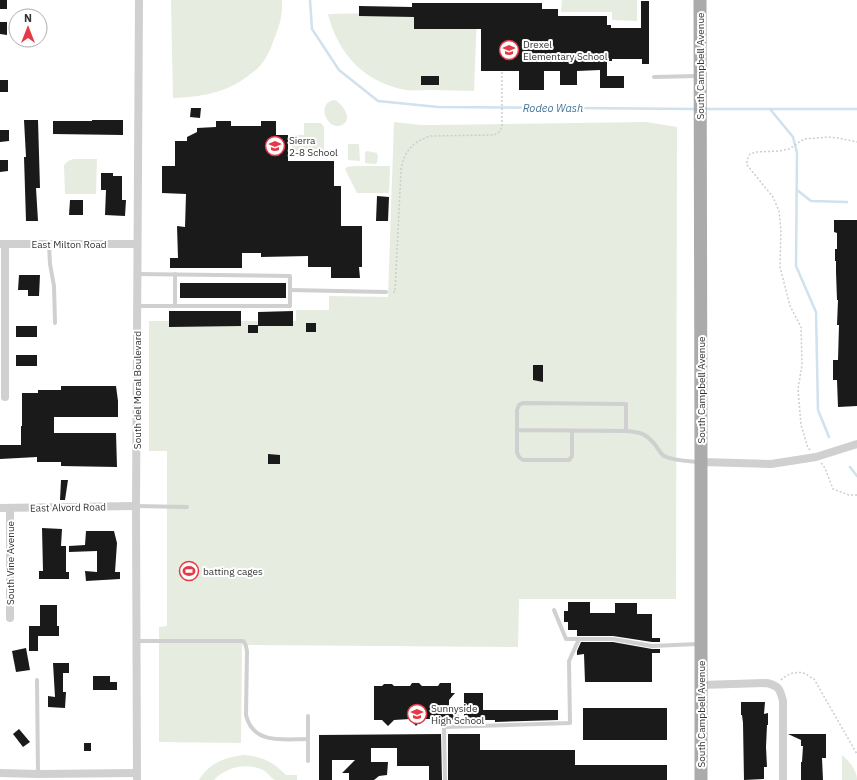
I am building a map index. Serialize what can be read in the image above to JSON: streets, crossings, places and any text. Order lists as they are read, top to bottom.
{
  "streets": {
    "main road": ["South Campbell Avenue"],
    "street": [
      "East Milton Road",
      "South del Moral Boulevard",
      "East Alvord Road",
      "South Vine Avenue"
    ]
  },
  "crossings": [
    ["East Milton Road", "South del Moral Boulevard"],
    ["South del Moral Boulevard", "East Alvord Road"],
    ["East Alvord Road", "South Vine Avenue"]
  ],
  "water": ["Rodeo Wash"],
  "places": {
    "school or university": ["Drexel Elementary School", "Sierra 2-8 School", "Sunnyside High School"],
    "sports": ["batting cages"]
  },
  "north": "top"
}
